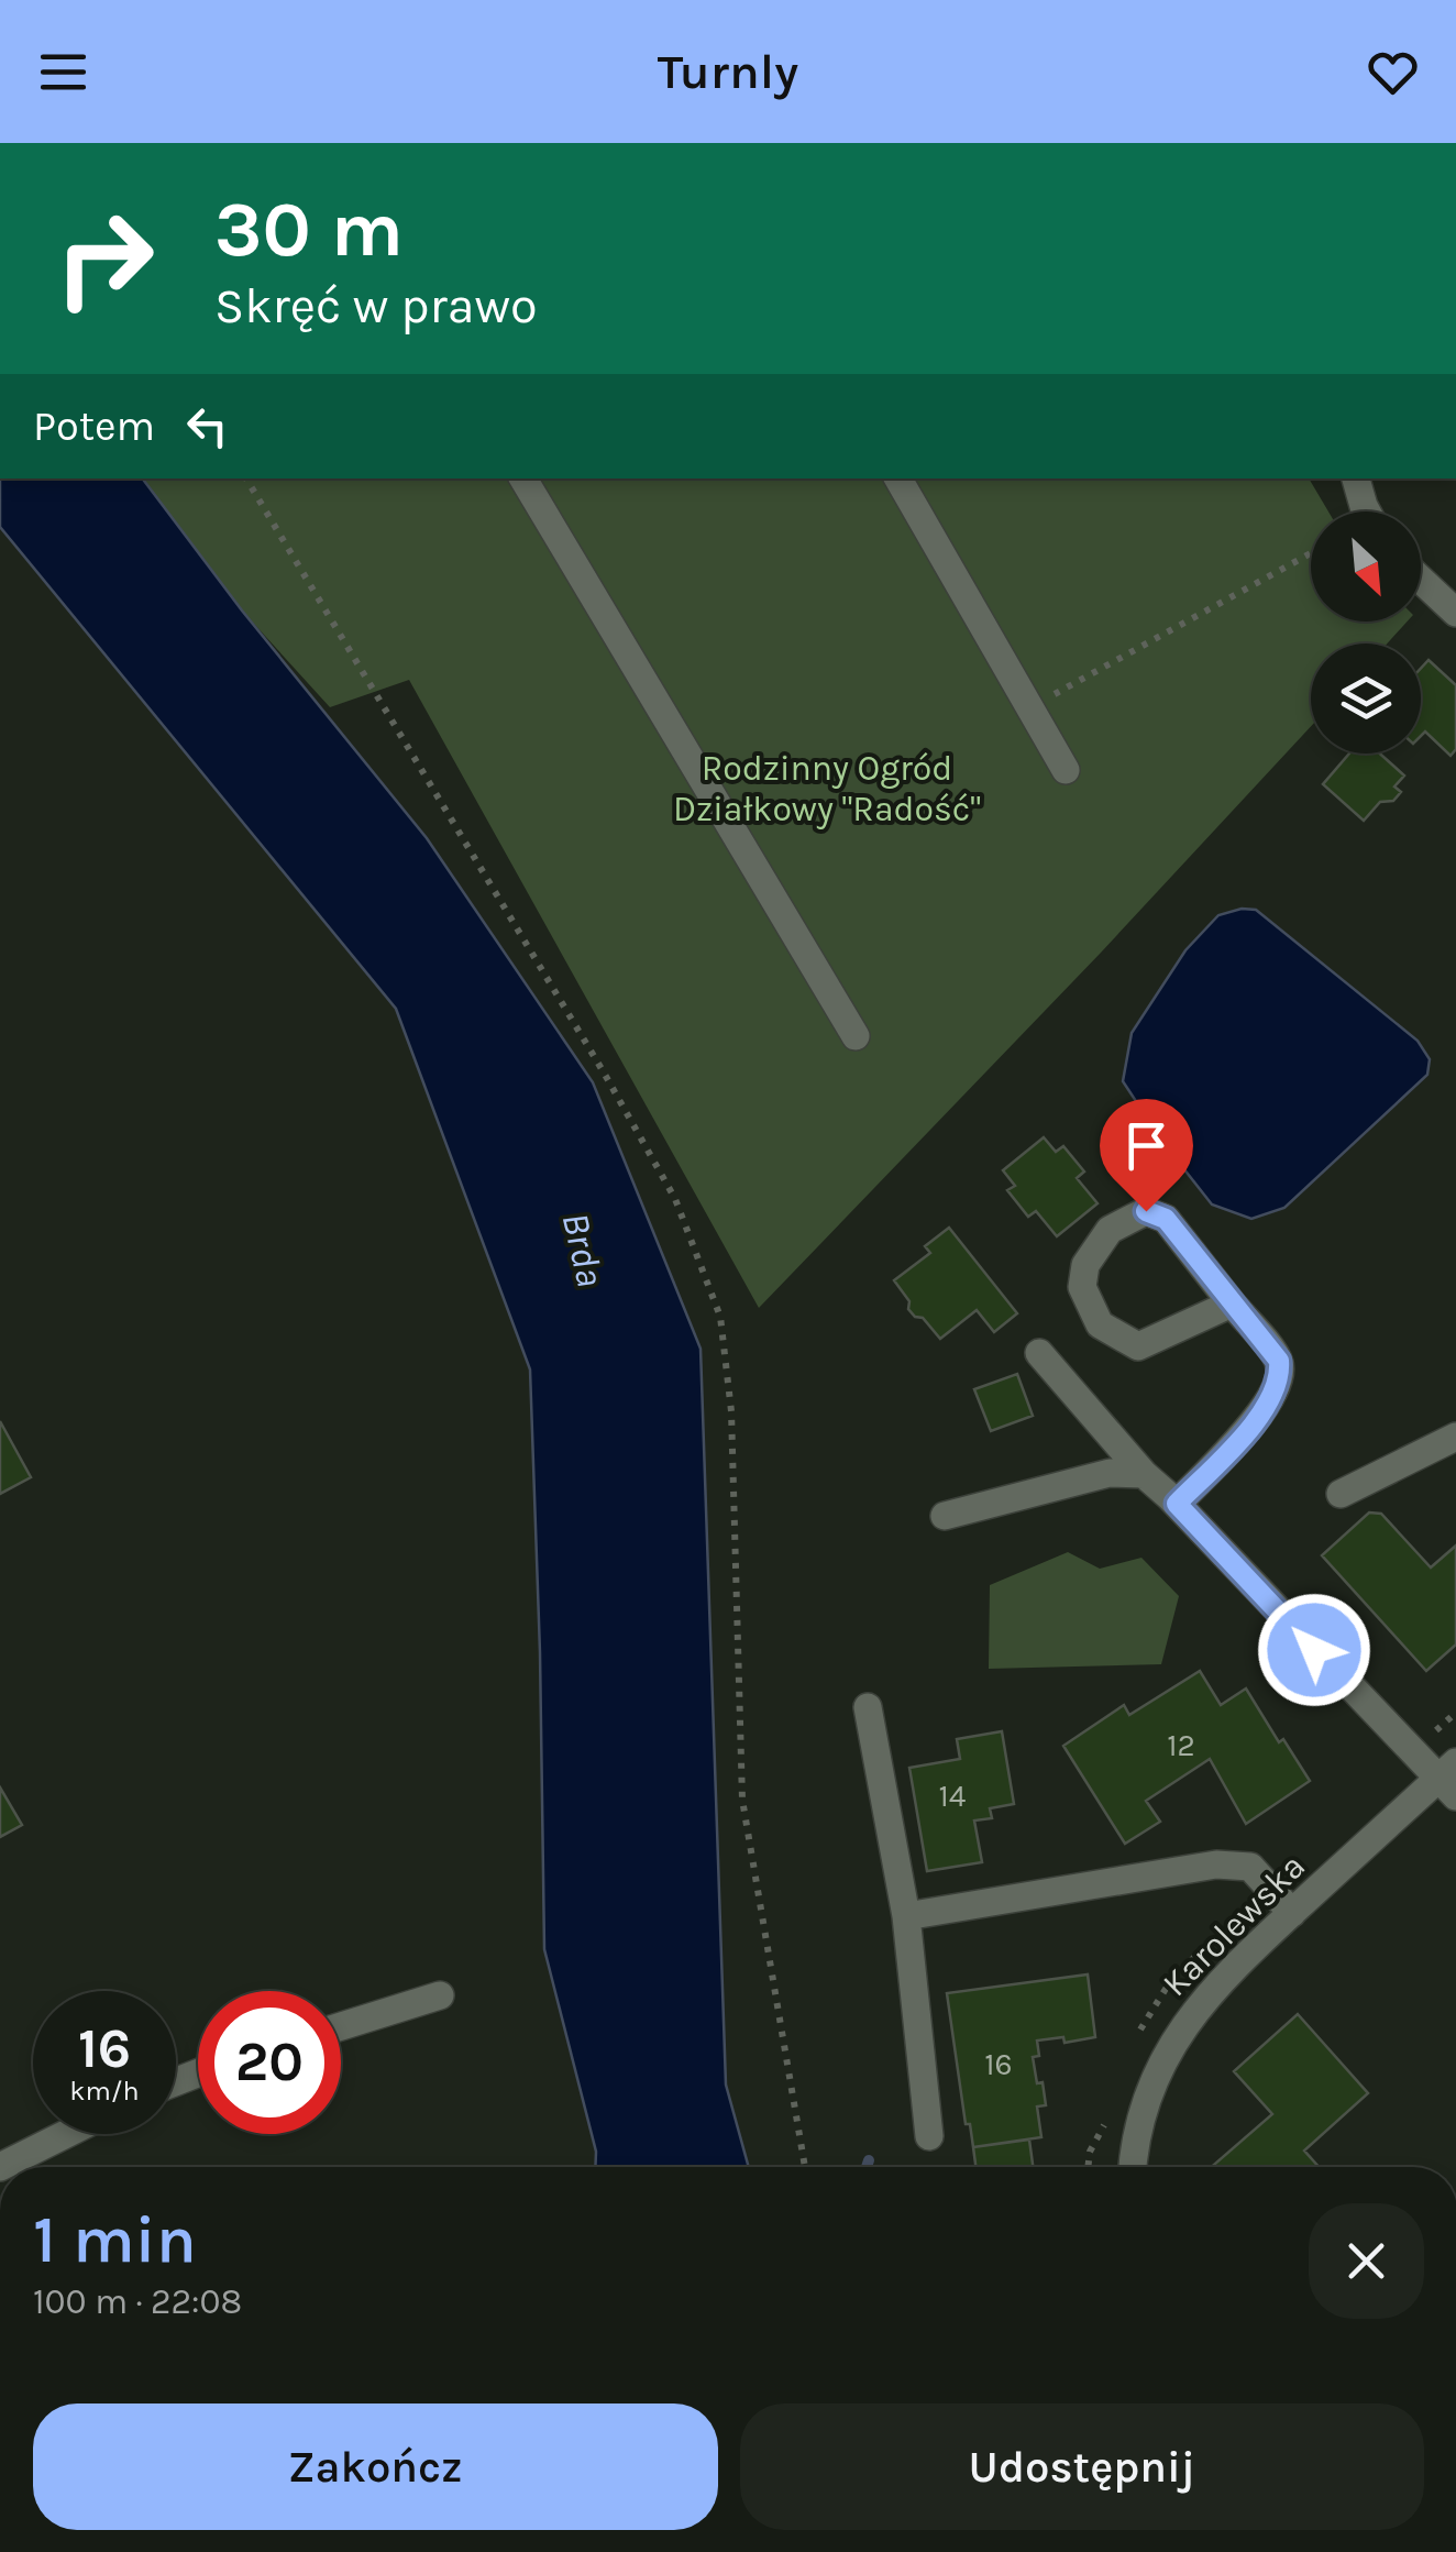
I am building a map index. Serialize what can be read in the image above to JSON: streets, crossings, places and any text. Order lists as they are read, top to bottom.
{
  "streets": {
    "street": ["Karolewska"]
  },
  "water": ["Brda"],
  "parks": ["Rodzinny Ogród Działkowy \"Radość\""],
  "house_numbers": ["12", "14", "16"],
  "north": "bottom right",
  "page": {
    "header": "Turnly",
    "turn": ["30 m", "Skręć w prawo"],
    "then": "Potem",
    "speed": "16 km/h",
    "limit": "20",
    "heading": ["1 min", "100 m · 22:08"],
    "buttons": ["Zakończ", "Udostępnij"]
  }
}
